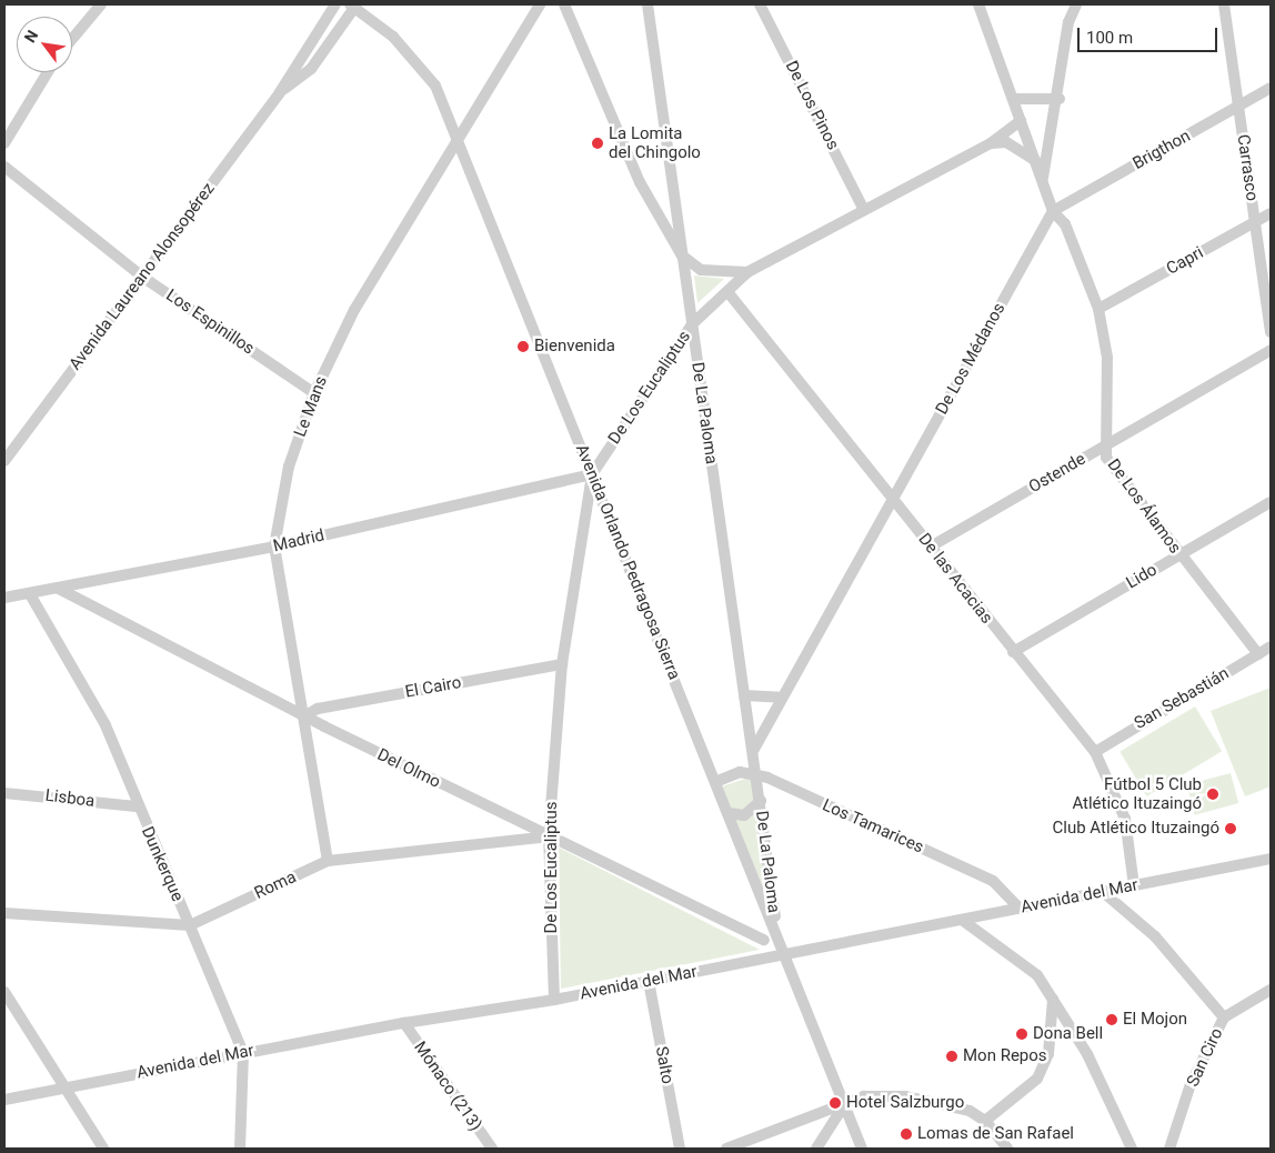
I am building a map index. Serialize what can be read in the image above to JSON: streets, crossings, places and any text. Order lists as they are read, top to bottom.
{
  "streets": {
    "street": [
      "De Los Pinos",
      "Brigthon",
      "Carrasco",
      "Capri",
      "Avenida Laureano Alonsopérez",
      "Los Espinillos",
      "De Los Médanos",
      "De Los Eucaliptus",
      "Le Mans",
      "De La Paloma",
      "Ostende",
      "De Los Álamos",
      "Madrid",
      "Avenida Orlando Pedragosa Sierra",
      "Lido",
      "De las Acacias",
      "El Cairo",
      "San Sebastián",
      "Del Olmo",
      "Lisboa",
      "Los Tamarices",
      "Dunkerque",
      "Roma",
      "Avenida del Mar",
      "San Ciro",
      "Salto",
      "Mónaco (213)"
    ]
  },
  "crossings": [
    ["De Los Pinos", "De Los Eucaliptus"],
    ["Brigthon", "Carrasco"],
    ["Brigthon", "De Los Médanos"],
    ["Brigthon", "De Los Álamos"],
    ["Carrasco", "Capri"],
    ["Capri", "De Los Álamos"],
    ["Avenida Laureano Alonsopérez", "Los Espinillos"],
    ["Avenida Laureano Alonsopérez", "Avenida Orlando Pedragosa Sierra"],
    ["Los Espinillos", "Le Mans"],
    ["De Los Médanos", "De La Paloma"],
    ["De Los Médanos", "De Los Álamos"],
    ["De Los Médanos", "De las Acacias"],
    ["De Los Eucaliptus", "De La Paloma"],
    ["De Los Eucaliptus", "Madrid"],
    ["De Los Eucaliptus", "Avenida Orlando Pedragosa Sierra"],
    ["De Los Eucaliptus", "De las Acacias"],
    ["De Los Eucaliptus", "El Cairo"],
    ["De Los Eucaliptus", "Del Olmo"],
    ["De Los Eucaliptus", "Roma"],
    ["De Los Eucaliptus", "Avenida del Mar"],
    ["Le Mans", "Madrid"],
    ["Le Mans", "Avenida Orlando Pedragosa Sierra"],
    ["Le Mans", "El Cairo"],
    ["Le Mans", "Del Olmo"],
    ["Le Mans", "Roma"],
    ["De La Paloma", "Avenida Orlando Pedragosa Sierra"],
    ["De La Paloma", "Los Tamarices"],
    ["Ostende", "De Los Álamos"],
    ["Ostende", "De las Acacias"],
    ["De Los Álamos", "Lido"],
    ["De Los Álamos", "San Sebastián"],
    ["Madrid", "Avenida Orlando Pedragosa Sierra"],
    ["Madrid", "Del Olmo"],
    ["Madrid", "Dunkerque"],
    ["Avenida Orlando Pedragosa Sierra", "Los Tamarices"],
    ["Avenida Orlando Pedragosa Sierra", "Avenida del Mar"],
    ["Lido", "De las Acacias"],
    ["De las Acacias", "San Sebastián"],
    ["De las Acacias", "Avenida del Mar"],
    ["El Cairo", "Del Olmo"],
    ["Del Olmo", "Roma"],
    ["Lisboa", "Dunkerque"],
    ["Los Tamarices", "Avenida del Mar"],
    ["Dunkerque", "Roma"],
    ["Dunkerque", "Avenida del Mar"],
    ["Avenida del Mar", "Salto"],
    ["Avenida del Mar", "Mónaco (213)"]
  ],
  "places": [
    "La Lomita del Chingolo",
    "Bienvenida",
    "Fútbol 5 Club Atlético Ituzaingó",
    "Club Atlético Ituzaingó",
    "El Mojon",
    "Dona Bell",
    "Mon Repos",
    "Hotel Salzburgo",
    "Lomas de San Rafael"
  ],
  "scale_bar": "100 m",
  "north": "top left"
}
